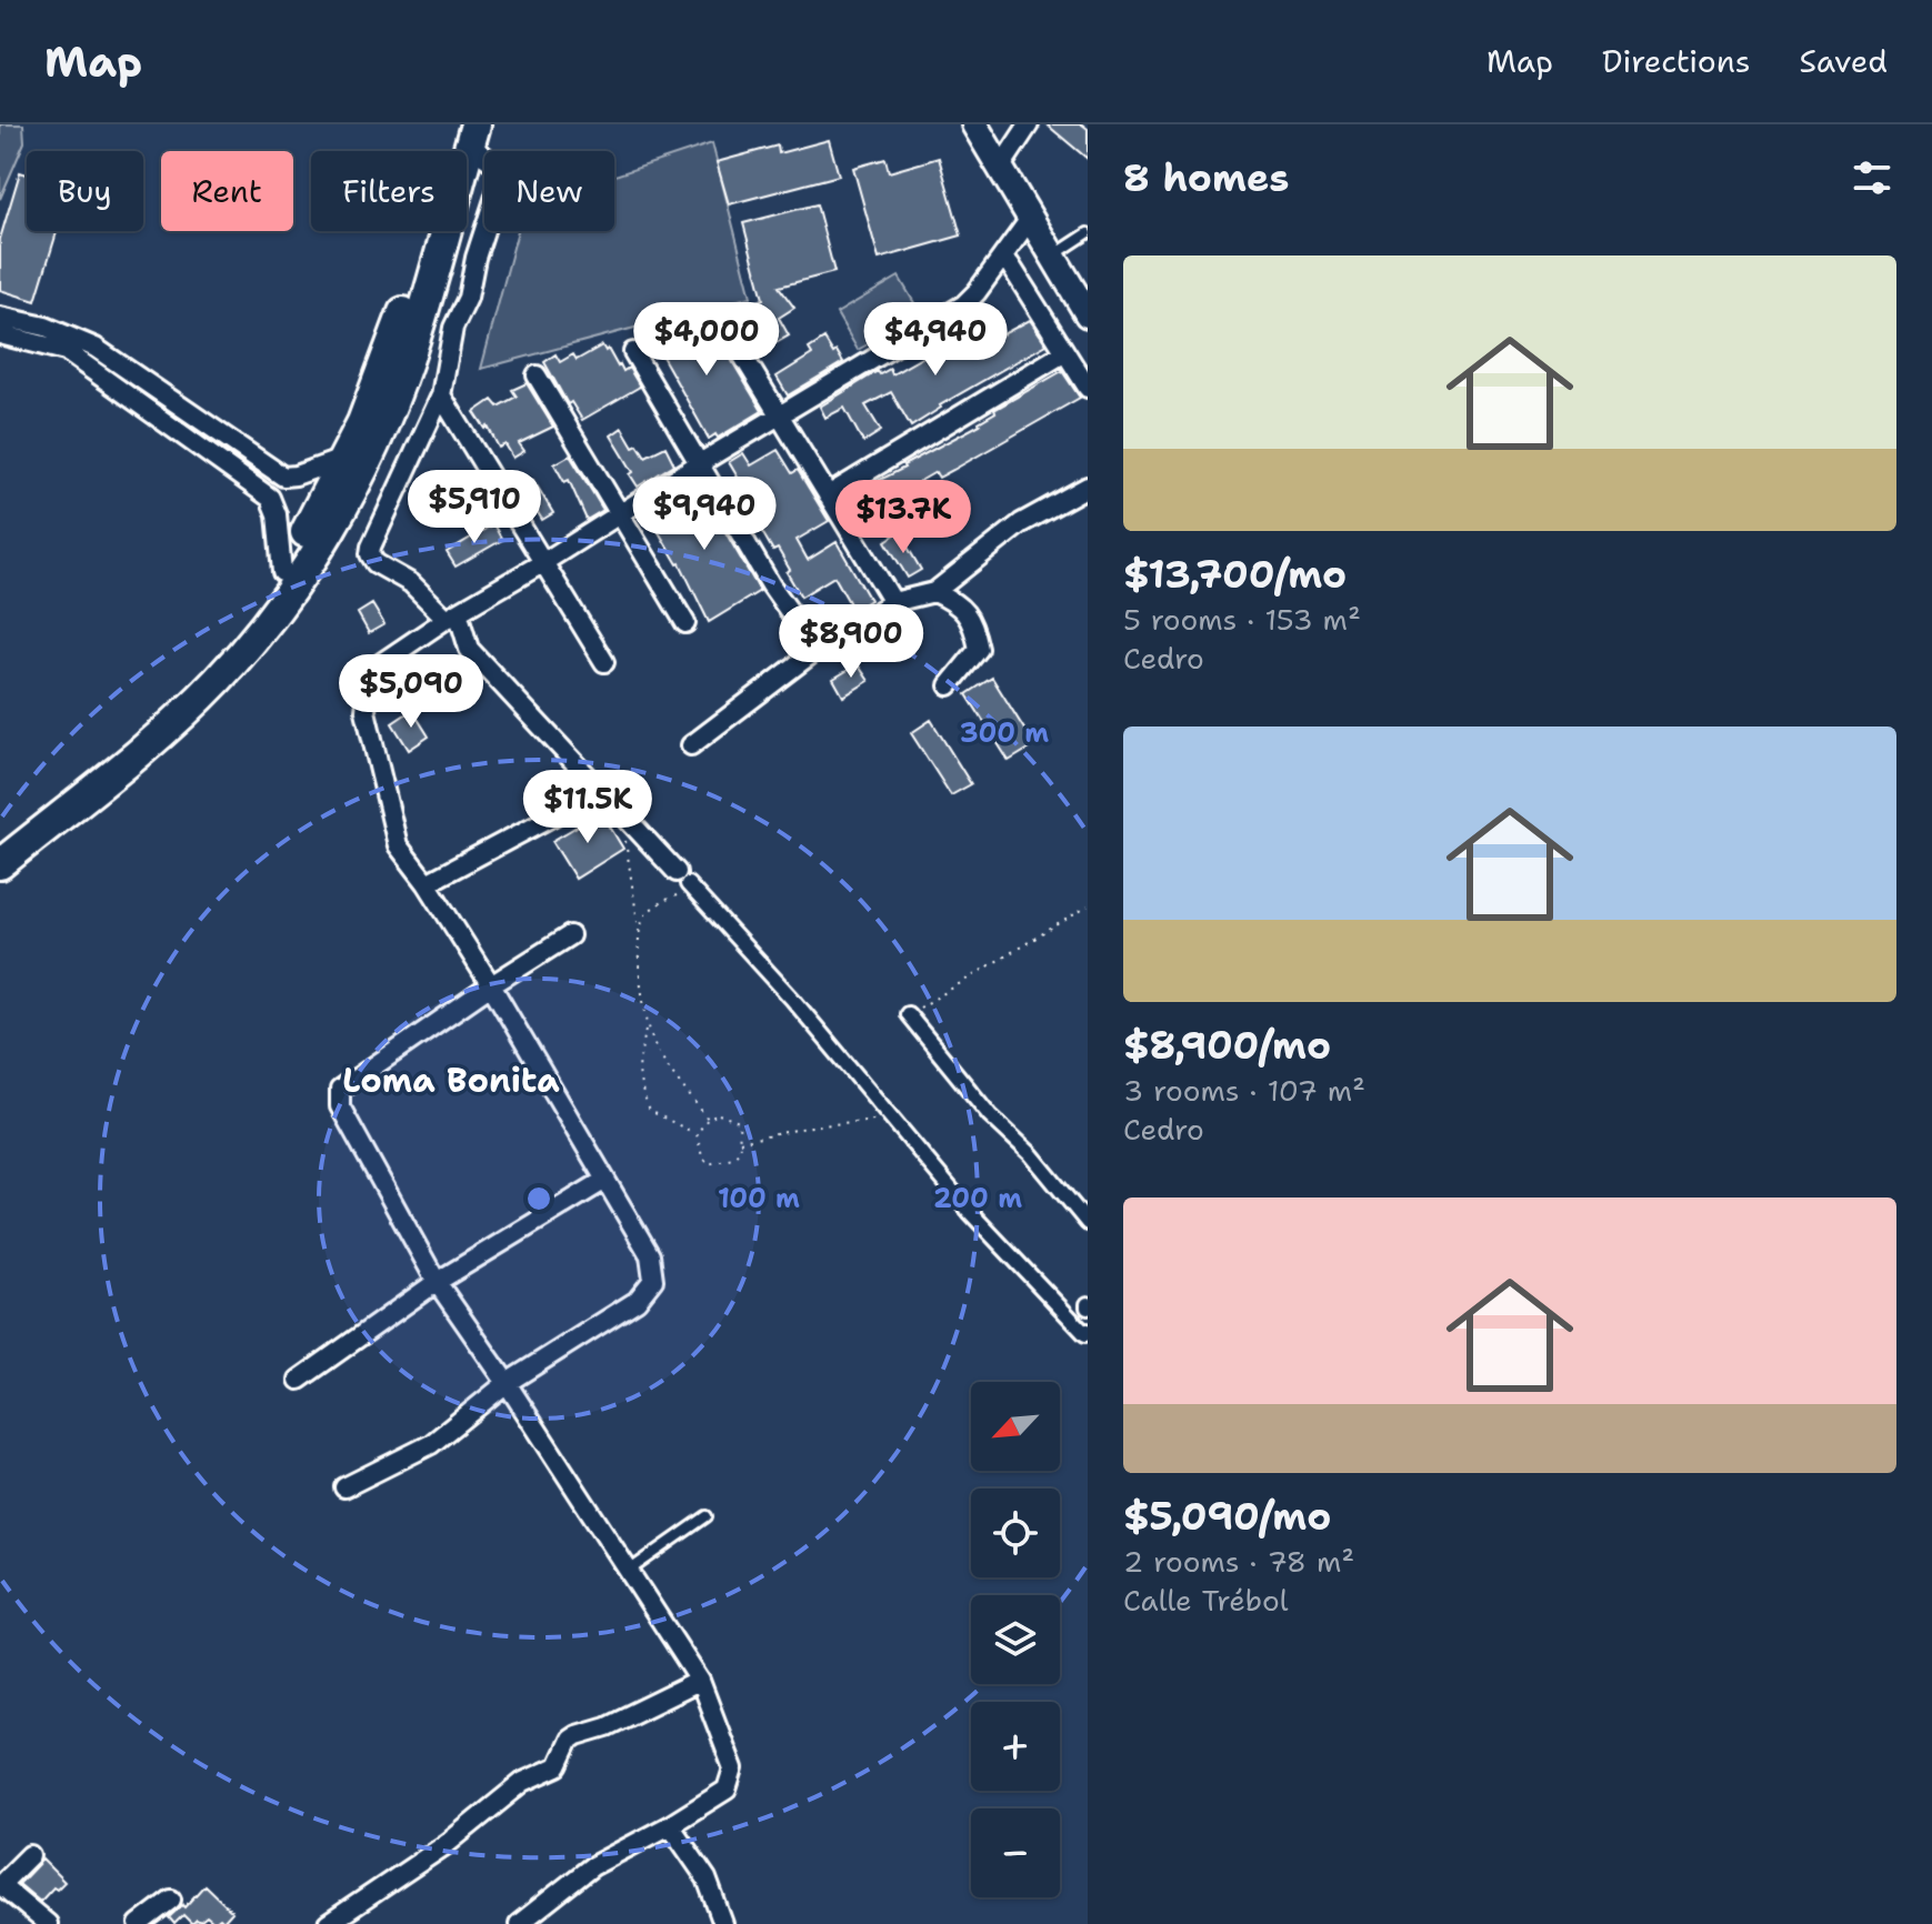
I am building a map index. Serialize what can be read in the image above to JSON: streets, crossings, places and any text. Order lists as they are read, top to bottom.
{
  "districts": ["Loma Bonita"],
  "north": "bottom left",
  "page": {
    "header": "Map",
    "nav": ["Map", "Directions", "Saved"],
    "heading": "8 homes",
    "chip": [
      "Buy",
      "Rent",
      "Filters",
      "New"
    ],
    "list": [
      {
        "name": "$13,700/mo",
        "note": "5 rooms · 153 m² · Cedro"
      },
      {
        "name": "$8,900/mo",
        "note": "3 rooms · 107 m² · Cedro"
      },
      {
        "name": "$5,090/mo",
        "note": "2 rooms · 78 m² · Calle Trébol"
      }
    ],
    "price": [
      "$4,000",
      "$4,940",
      "$5,910",
      "$9,940",
      "$13.7K",
      "$8,900",
      "$5,090",
      "$11.5K"
    ],
    "map_buttons": ["+", "−"]
  },
  "rings": ["300 m", "100 m", "200 m"]
}
